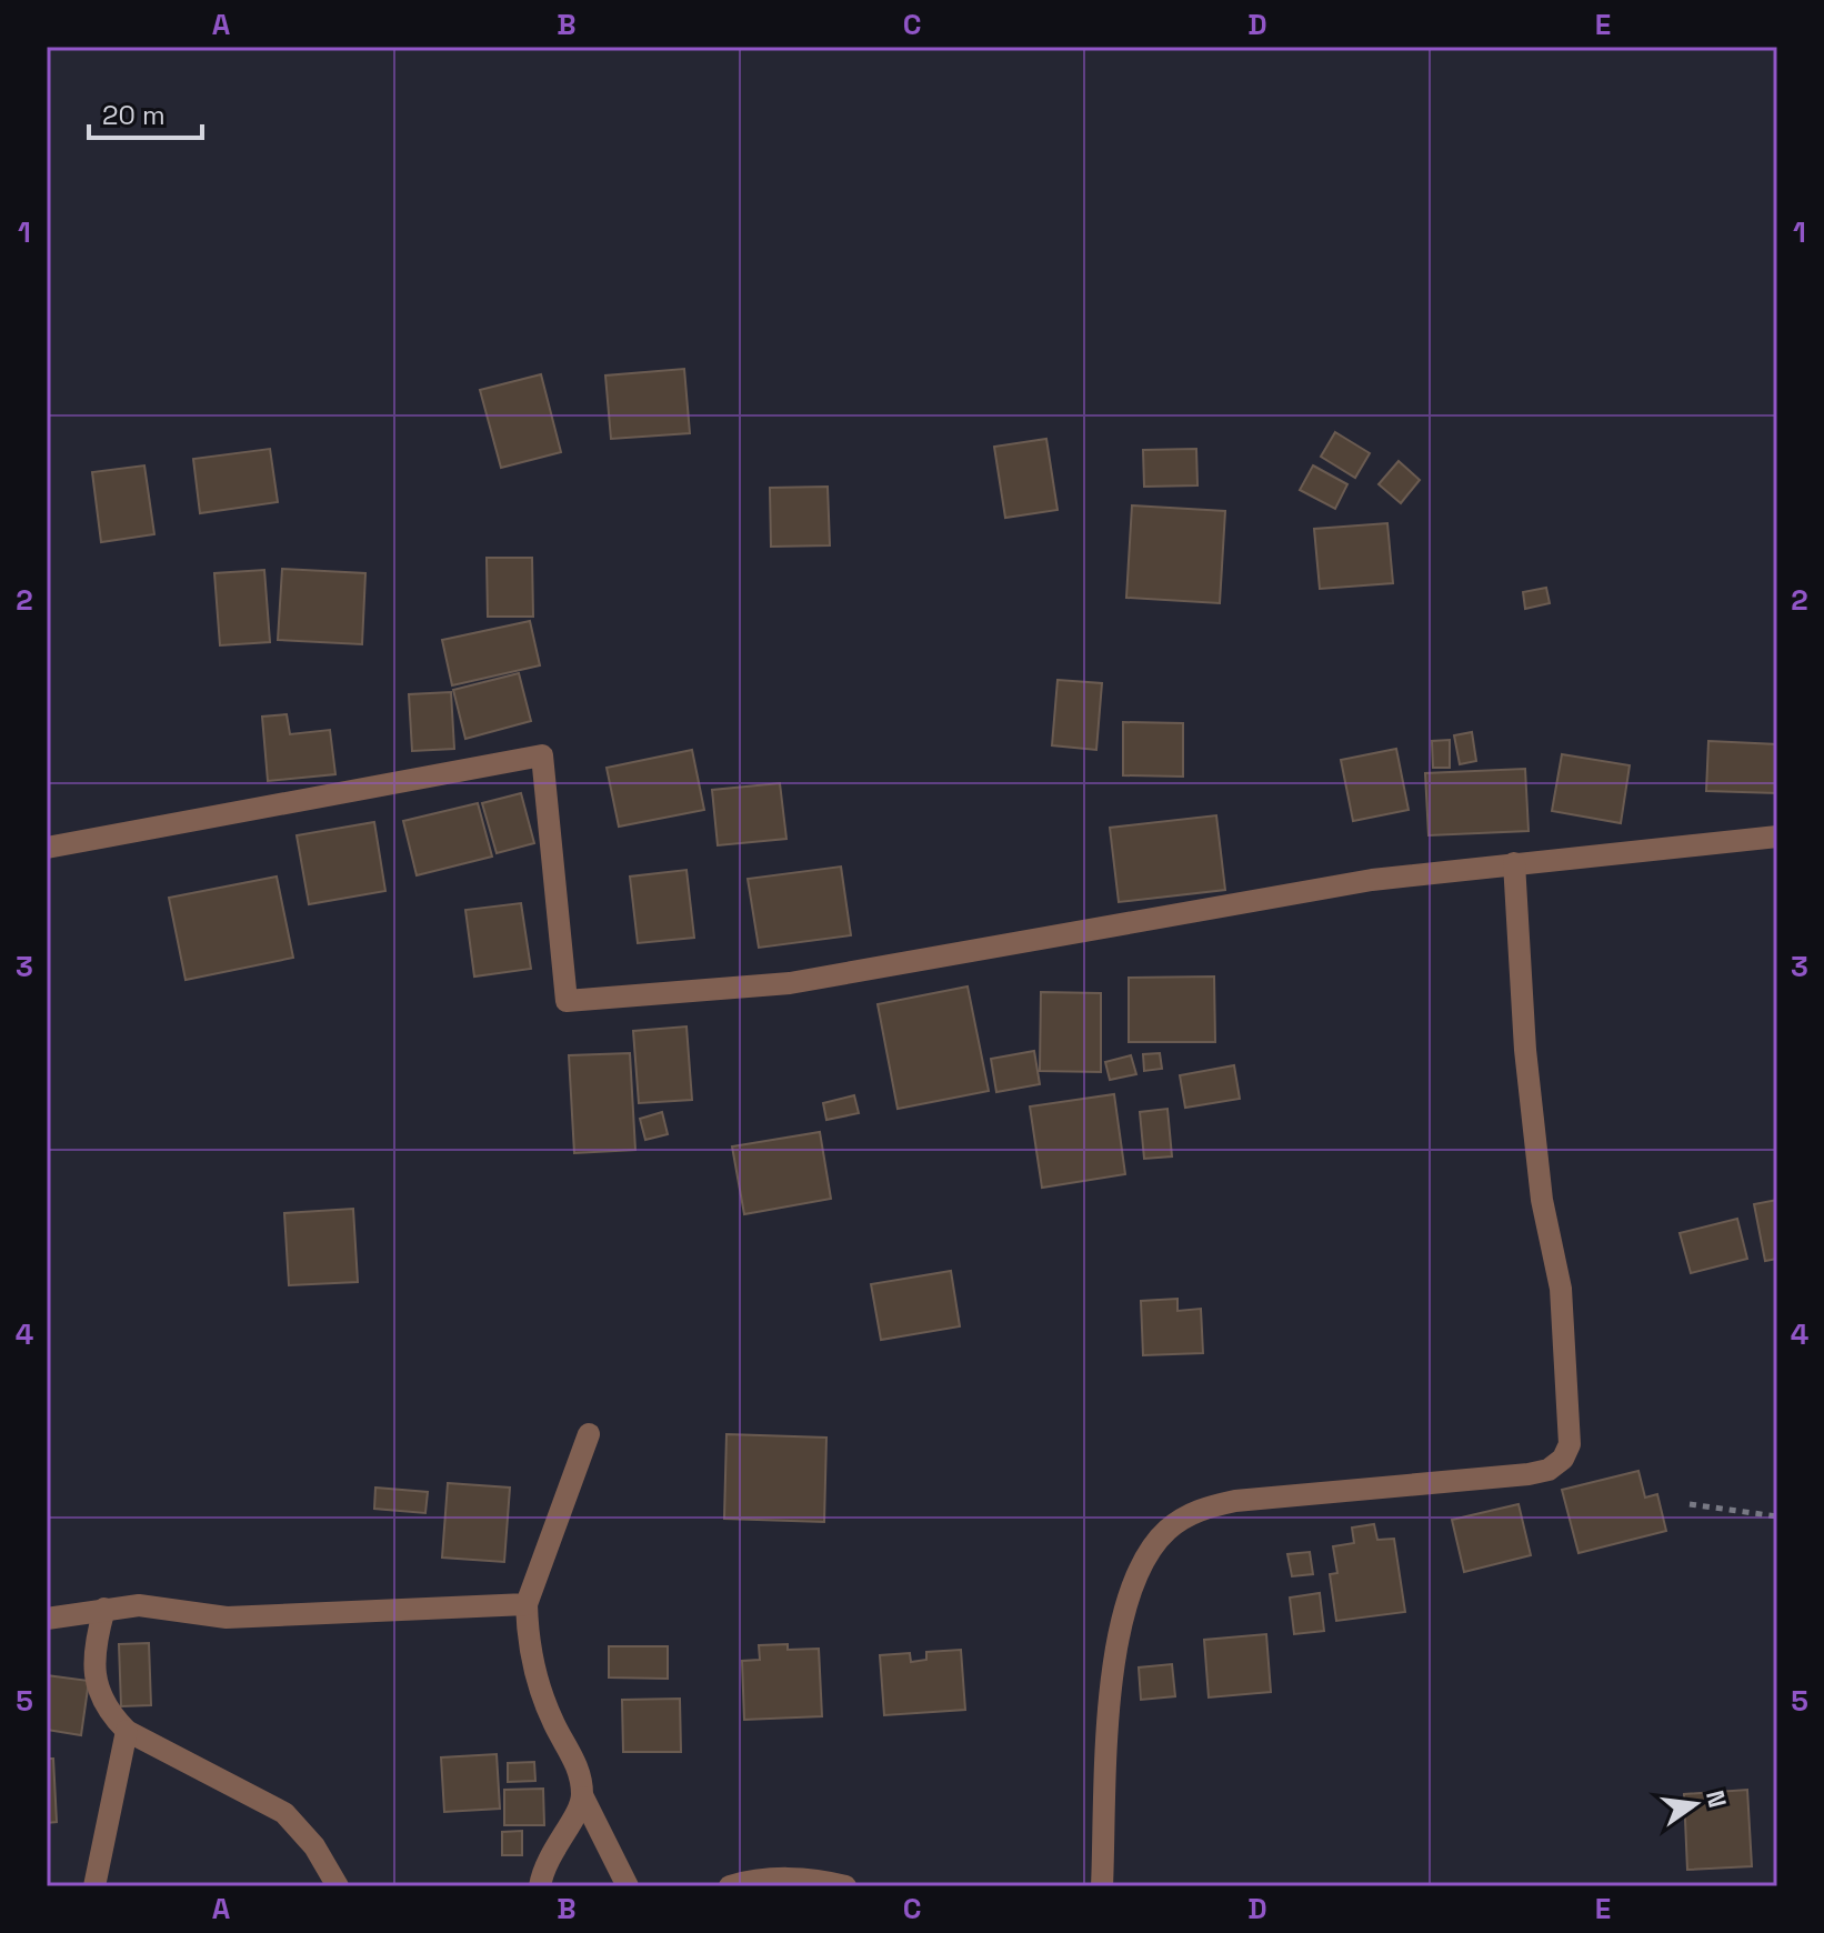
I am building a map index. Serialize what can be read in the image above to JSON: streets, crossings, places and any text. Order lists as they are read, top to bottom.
{
  "scale_bar": "20 m",
  "north": "right",
  "grid": {
    "columns": [
      "A",
      "B",
      "C",
      "D",
      "E"
    ],
    "rows": [
      "1",
      "2",
      "3",
      "4",
      "5"
    ]
  }
}
